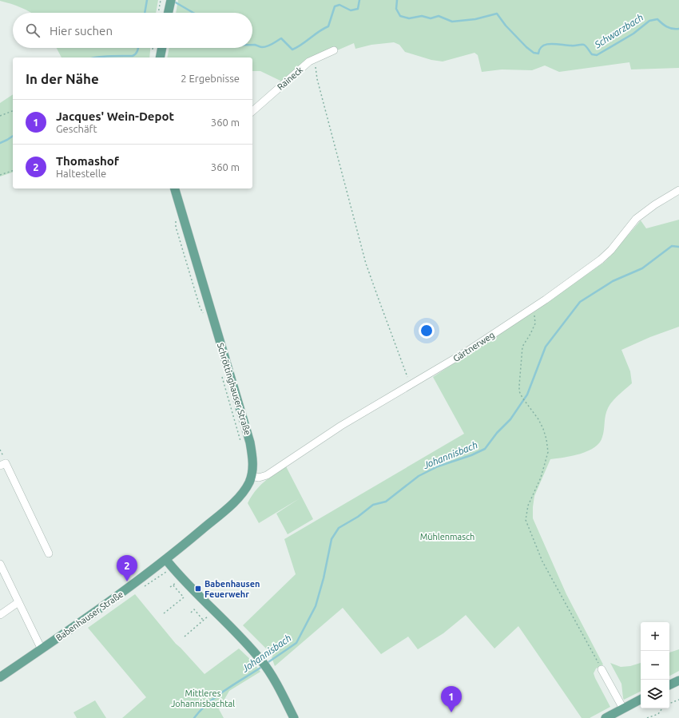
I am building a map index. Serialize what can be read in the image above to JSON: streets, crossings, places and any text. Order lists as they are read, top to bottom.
{
  "streets": {
    "main road": ["Schröttinghauser Straße", "Babenhauser Straße"],
    "street": ["Raineck", "Gärtnerweg"]
  },
  "crossings": [
    ["Gärtnerweg", "Schröttinghauser Straße"],
    ["Schröttinghauser Straße", "Babenhauser Straße"]
  ],
  "water": ["Schwarzbach", "Johannisbach"],
  "parks": ["Mühlenmasch", "Mittleres Johannisbachtal"],
  "places": {
    "transit": ["Babenhausen Feuerwehr"]
  },
  "page": {
    "search": "Hier suchen",
    "heading": ["In der Nähe", "2 Ergebnisse"],
    "list": [
      {
        "mark": "1",
        "name": "Jacques' Wein-Depot",
        "note": "Geschäft",
        "value": "360 m"
      },
      {
        "mark": "2",
        "name": "Thomashof",
        "note": "Haltestelle",
        "value": "360 m"
      }
    ],
    "pins": ["2", "1"],
    "map_buttons": ["+", "−"]
  }
}
